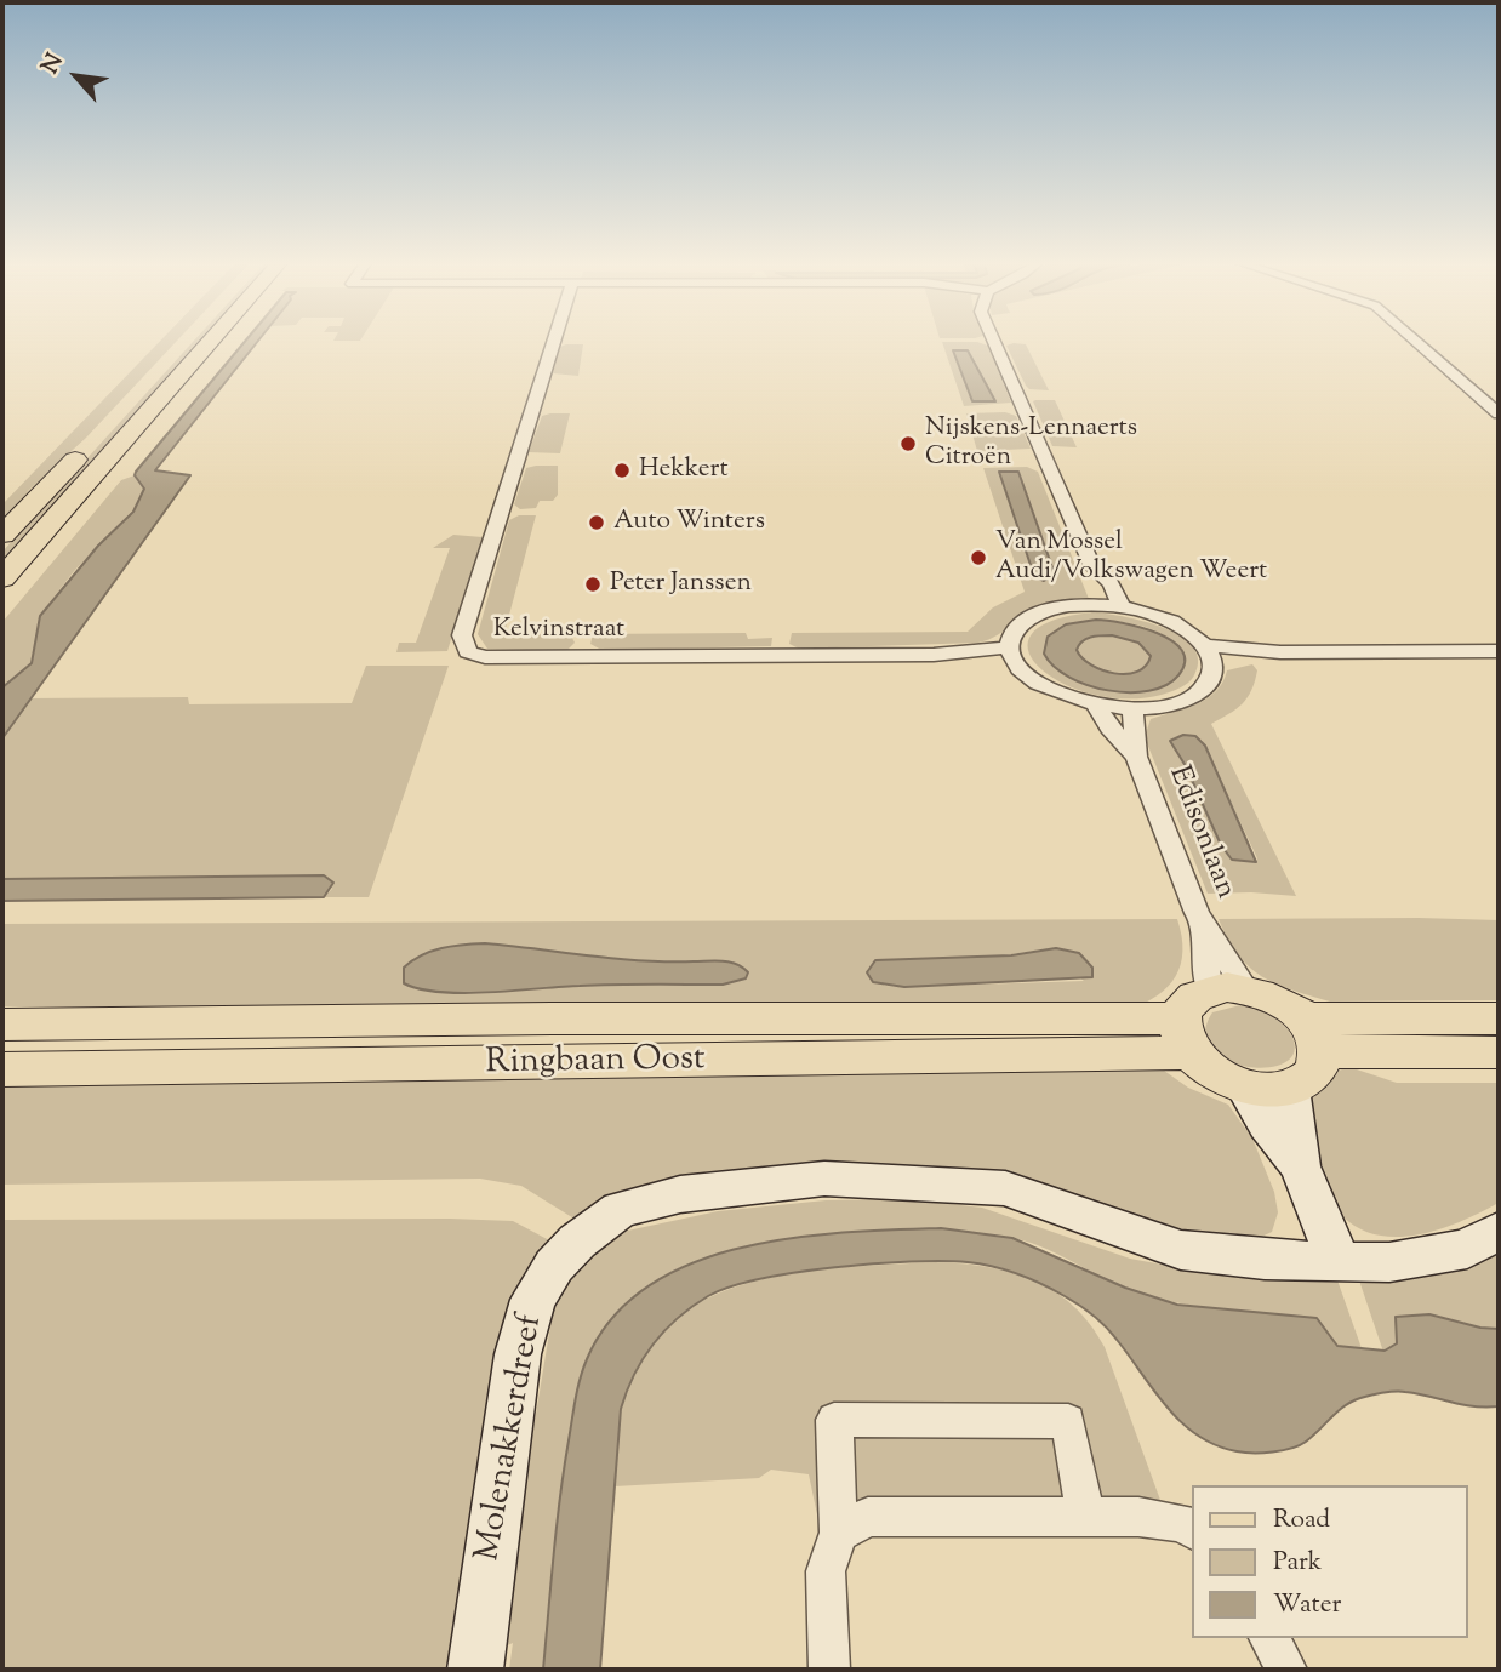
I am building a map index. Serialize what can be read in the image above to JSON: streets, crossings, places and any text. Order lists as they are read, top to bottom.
{
  "streets": {
    "main road": ["Ringbaan Oost"],
    "street": ["Kelvinstraat", "Edisonlaan", "Molenakkerdreef"]
  },
  "crossings": [
    ["Edisonlaan", "Ringbaan Oost"]
  ],
  "places": [
    "Nijskens-Lennaerts Citroën",
    "Hekkert",
    "Auto Winters",
    "Van Mossel Audi/Volkswagen Weert",
    "Peter Janssen"
  ],
  "legend": ["Road", "Park", "Water"],
  "north": "top left"
}
